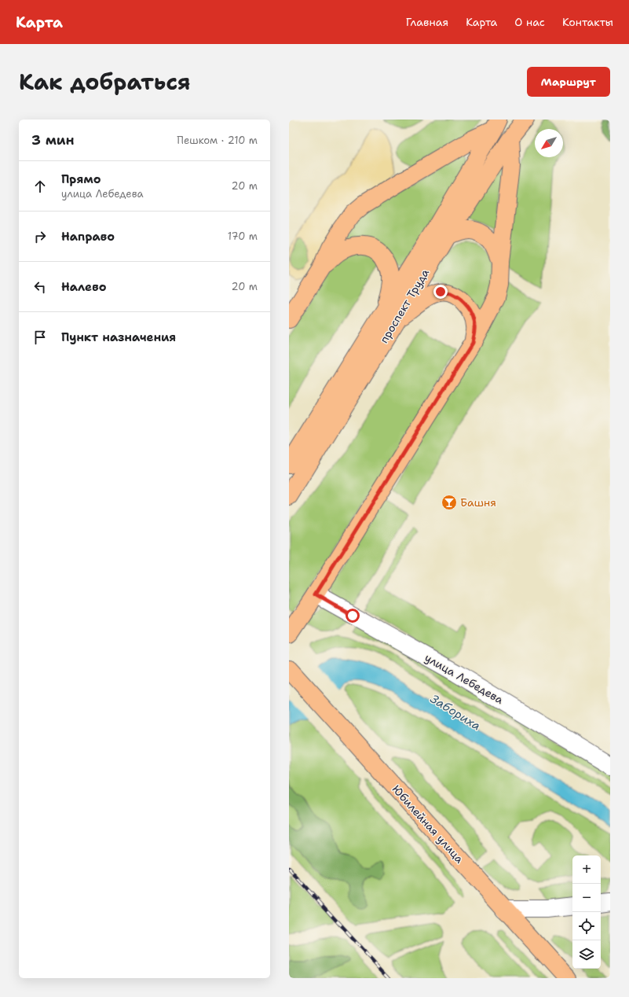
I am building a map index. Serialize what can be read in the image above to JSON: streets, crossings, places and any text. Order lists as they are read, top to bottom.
{
  "streets": {
    "main road": ["проспект Труда", "Юбилейная улица"],
    "street": ["улица Лебедева"]
  },
  "water": ["Забориха"],
  "places": {
    "bar": ["Башня"]
  },
  "north": "bottom left",
  "page": {
    "header": "Карта",
    "nav": [
      "Главная",
      "Карта",
      "О нас",
      "Контакты"
    ],
    "title": "Как добраться",
    "buttons": "Маршрут",
    "heading": ["3 мин", "Пешком · 210 m"],
    "list": [
      ["Прямо", "улица Лебедева", "20 m"],
      ["Направо", "170 m"],
      ["Налево", "20 m"],
      "Пункт назначения"
    ],
    "map_buttons": ["+", "−"]
  }
}
